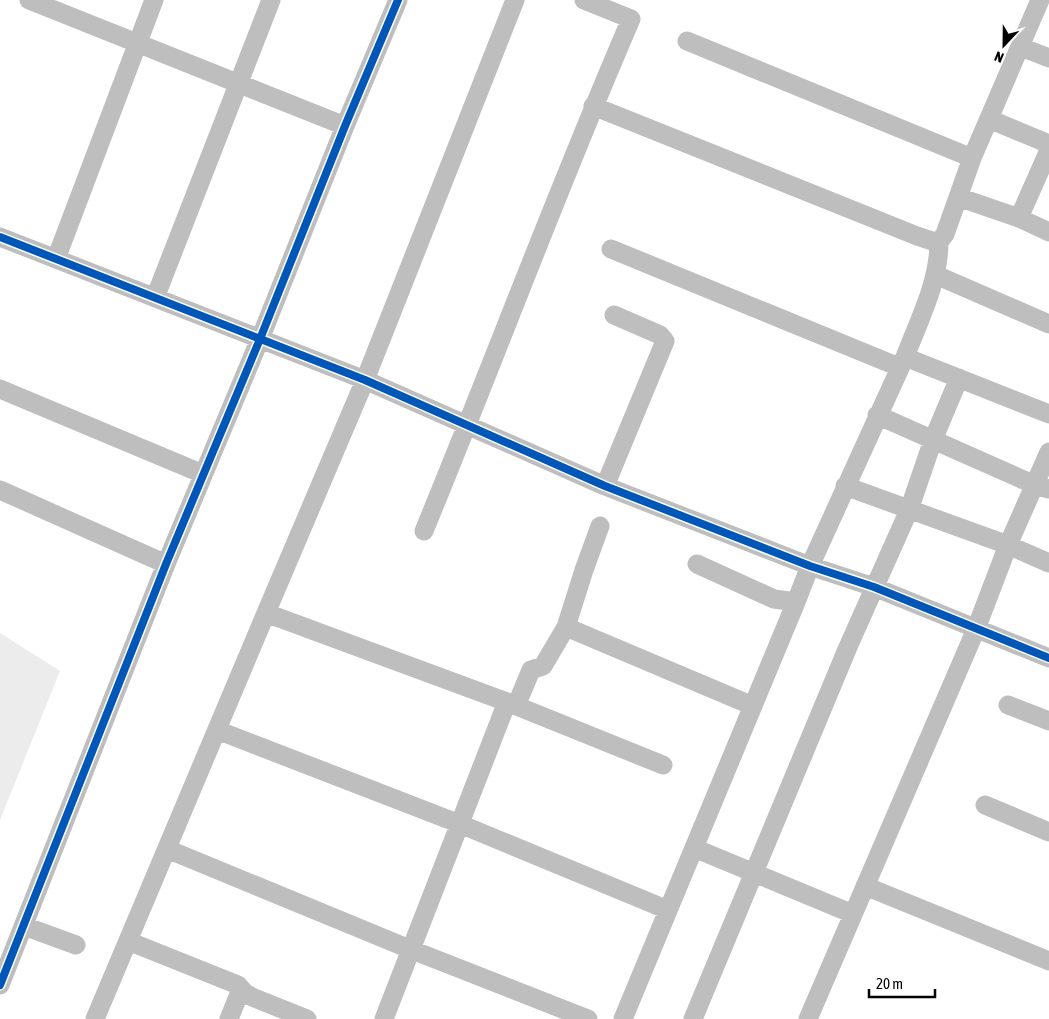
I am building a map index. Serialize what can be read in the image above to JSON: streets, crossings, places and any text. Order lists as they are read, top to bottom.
{
  "scale_bar": "20 m",
  "north": "bottom"
}
